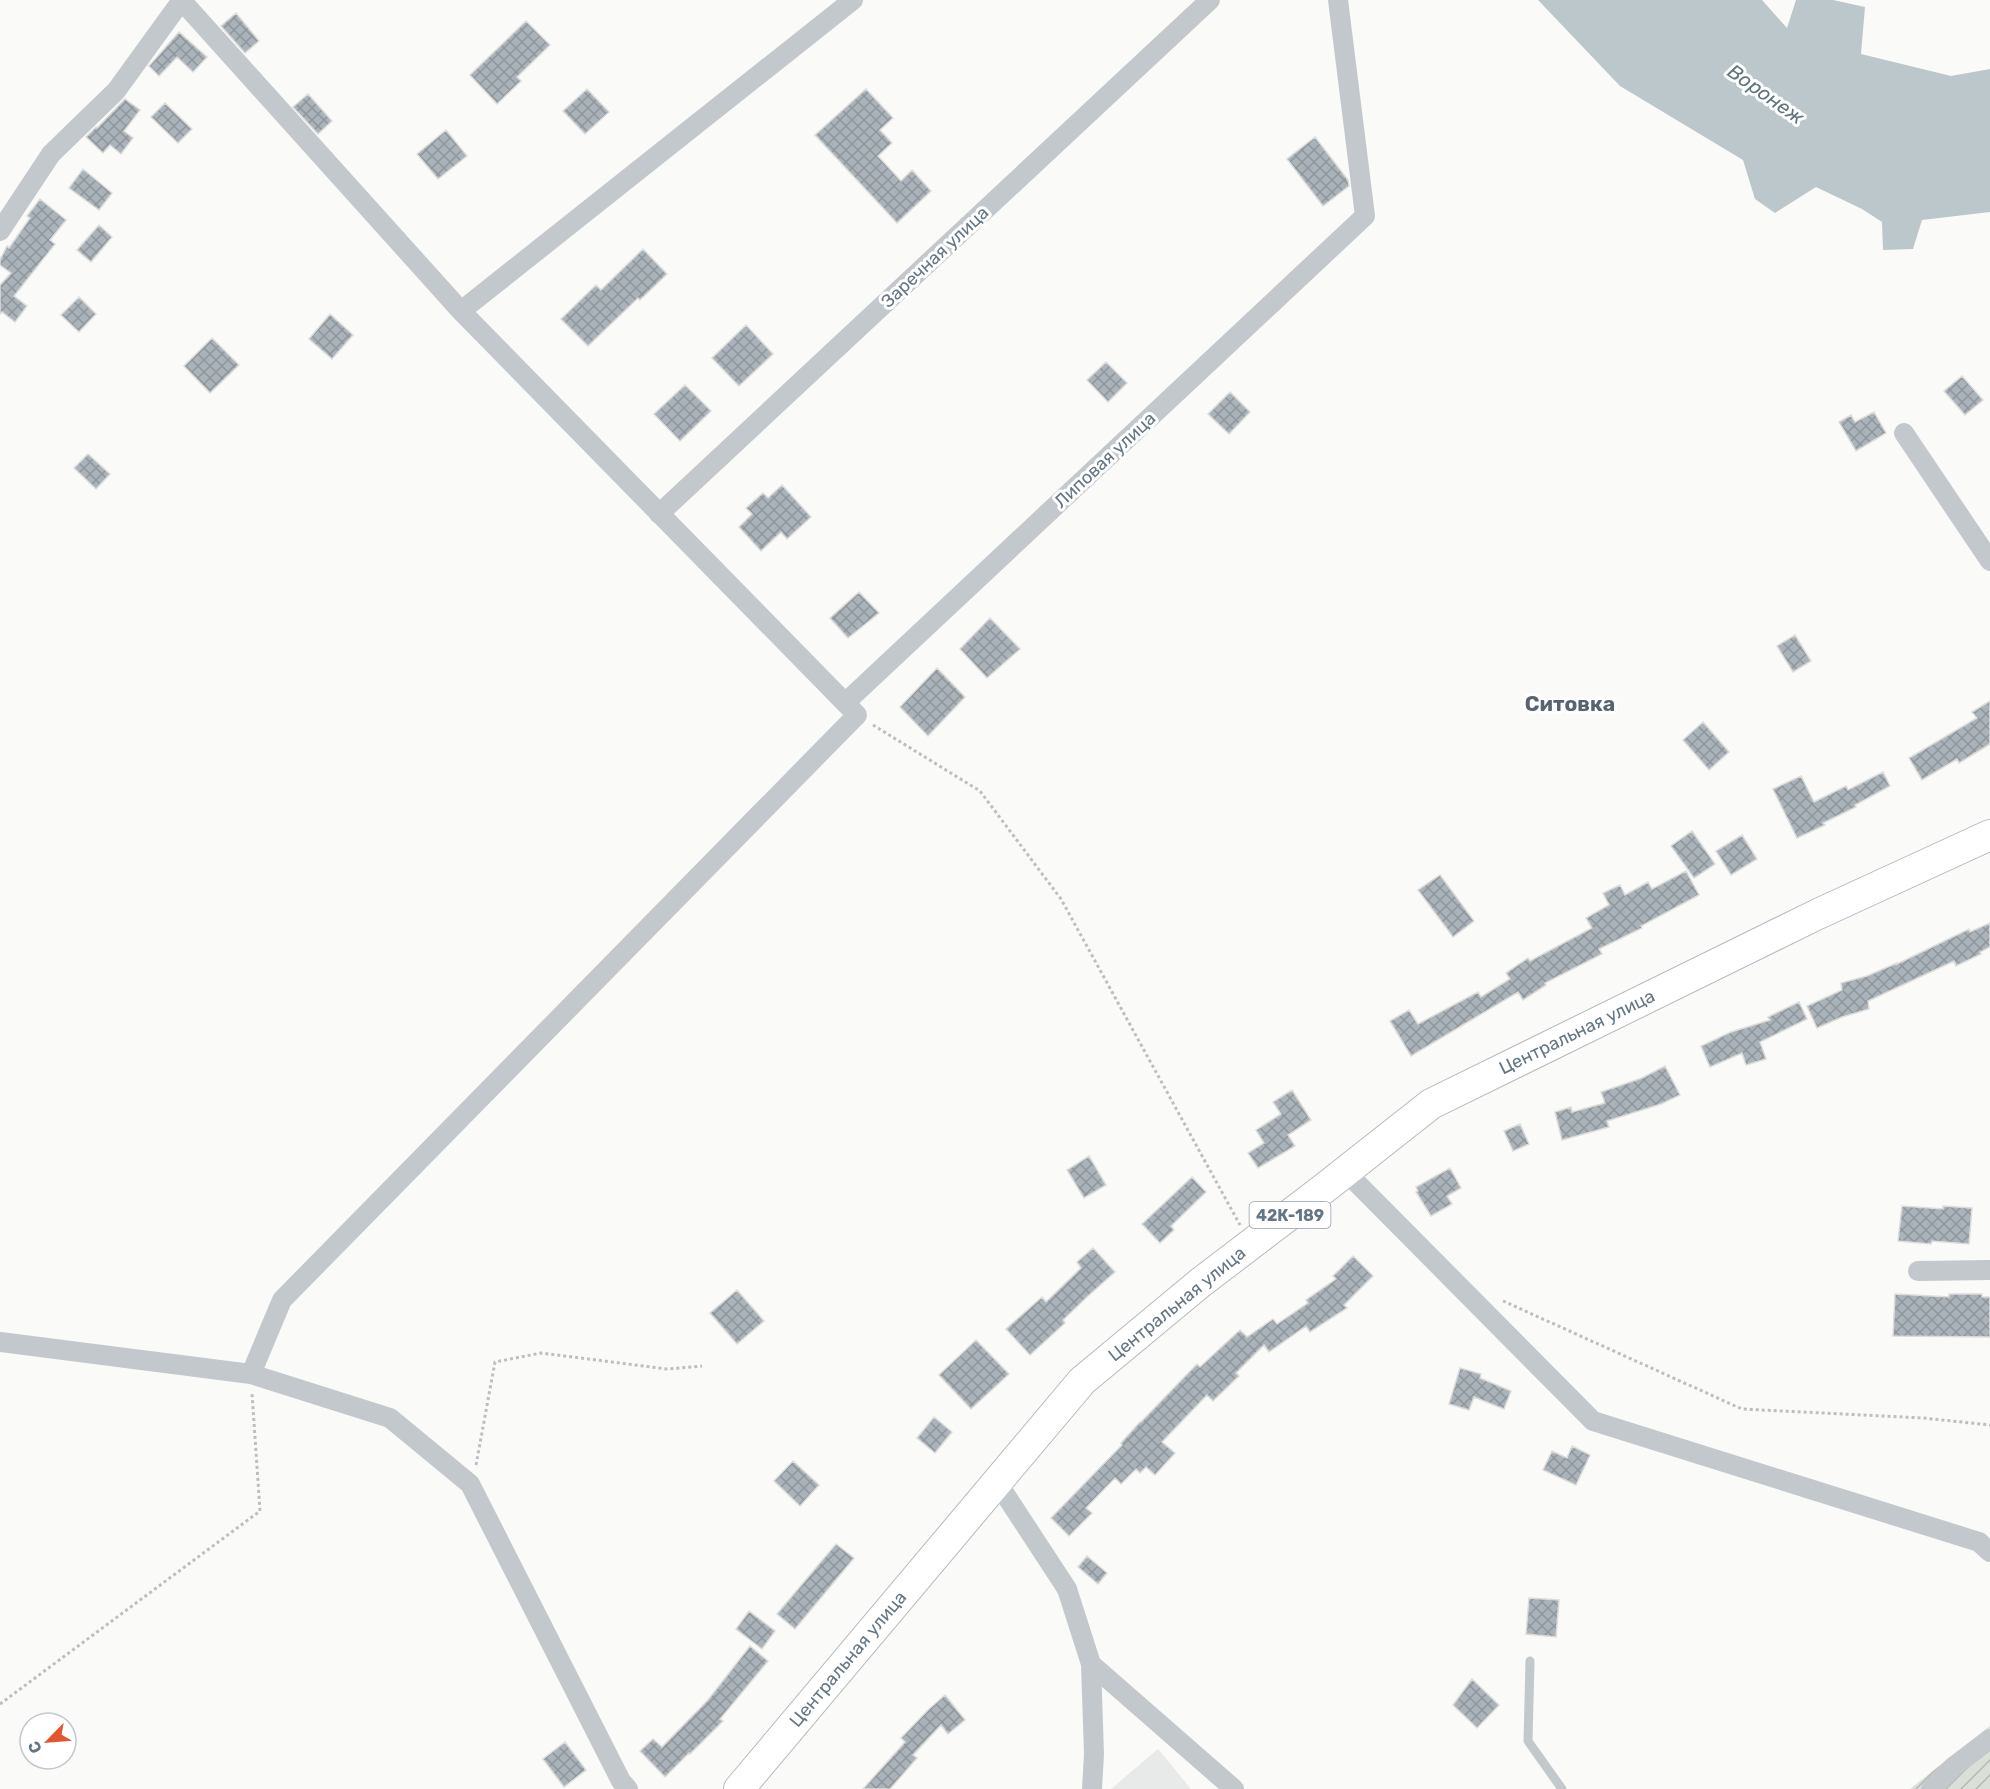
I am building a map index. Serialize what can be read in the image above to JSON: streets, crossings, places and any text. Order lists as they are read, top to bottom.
{
  "streets": {
    "main road": ["Центральная улица", "42К-189"],
    "street": ["Заречная улица", "Липовая улица"]
  },
  "districts": ["Ситовка"],
  "water": ["Воронеж"],
  "north": "bottom left"
}
